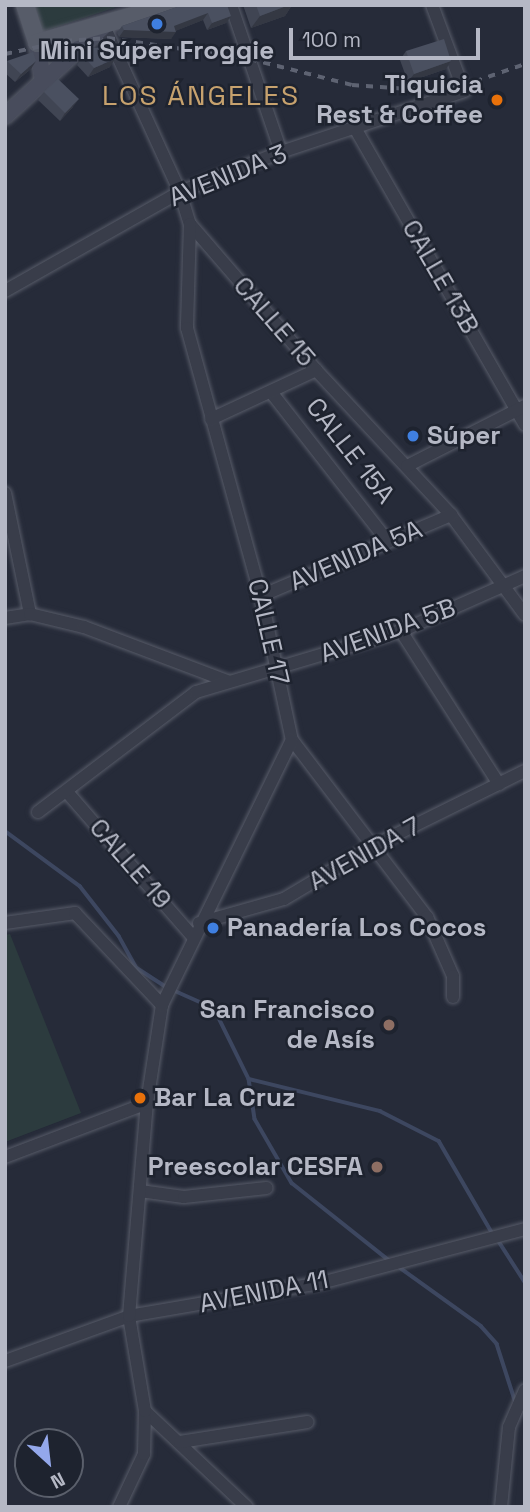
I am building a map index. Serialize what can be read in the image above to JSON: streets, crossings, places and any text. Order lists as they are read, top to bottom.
{
  "streets": {
    "street": [
      "AVENIDA 3",
      "CALLE 13B",
      "CALLE 15",
      "CALLE 15A",
      "AVENIDA 5A",
      "AVENIDA 5B",
      "CALLE 17",
      "AVENIDA 7",
      "CALLE 19",
      "AVENIDA 11"
    ]
  },
  "crossings": [
    ["AVENIDA 3", "CALLE 13B"],
    ["AVENIDA 3", "CALLE 15"],
    ["CALLE 15", "AVENIDA 5A"],
    ["CALLE 15", "AVENIDA 5B"],
    ["CALLE 15", "CALLE 17"],
    ["CALLE 15A", "AVENIDA 5A"],
    ["AVENIDA 5A", "CALLE 17"],
    ["AVENIDA 5B", "CALLE 17"],
    ["AVENIDA 5B", "CALLE 19"],
    ["CALLE 17", "AVENIDA 7"]
  ],
  "districts": ["LOS ÁNGELES"],
  "places": [
    "Mini Súper Froggie",
    "Tiquicia Rest & Coffee",
    "Súper",
    "Panadería Los Cocos",
    "San Francisco de Asís",
    "Bar La Cruz",
    "Preescolar CESFA"
  ],
  "scale_bar": "100 m",
  "north": "bottom right"
}
